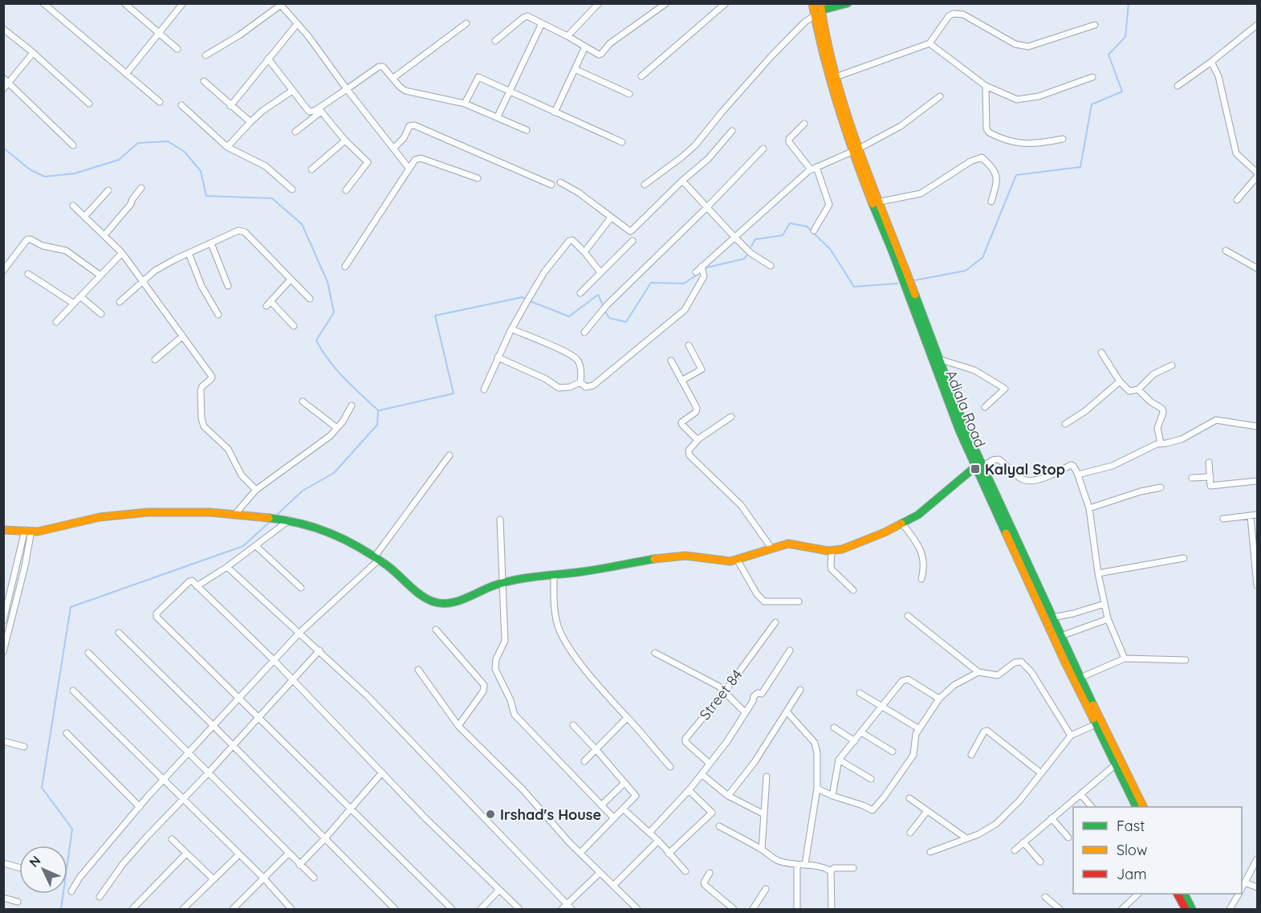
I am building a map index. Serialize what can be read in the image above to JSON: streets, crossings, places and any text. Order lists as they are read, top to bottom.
{
  "streets": {
    "main road": ["Adiala Road"],
    "street": ["Street 84"]
  },
  "places": {
    "transit": ["Kalyal Stop"],
    "other": ["Irshad's House"]
  },
  "legend": ["Fast", "Slow", "Jam"],
  "north": "top left"
}
